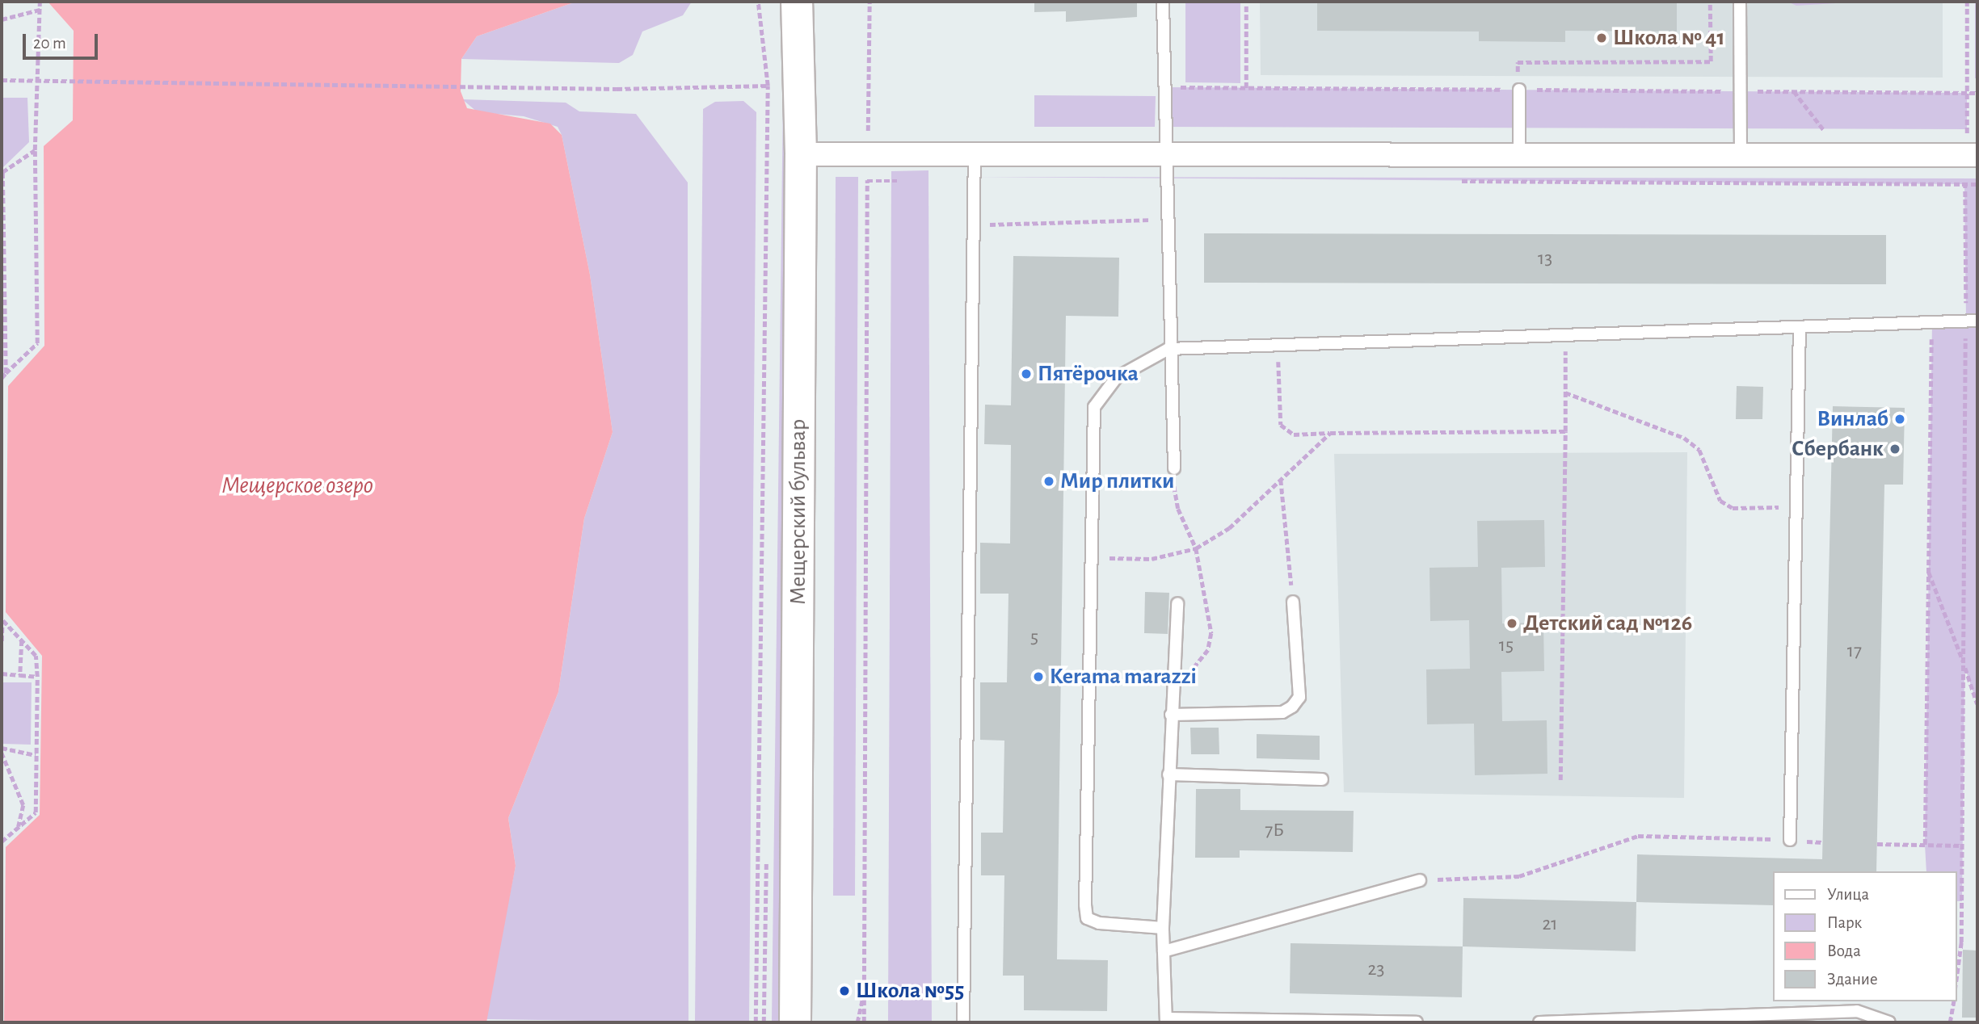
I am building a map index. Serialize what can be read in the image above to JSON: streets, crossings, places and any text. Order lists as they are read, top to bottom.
{
  "streets": {
    "main road": ["Мещерский бульвар"]
  },
  "water": ["Мещерское озеро"],
  "places": [
    "Школа № 41",
    "Пятёрочка",
    "Винлаб",
    "Сбербанк",
    "Мир плитки",
    "Детский сад №126",
    "Kerama marazzi",
    "Школа №55"
  ],
  "house_numbers": [
    "13",
    "5",
    "15",
    "17",
    "7Б",
    "21",
    "23"
  ],
  "legend": [
    "Улица",
    "Парк",
    "Вода",
    "Здание"
  ],
  "scale_bar": "20 m"
}
